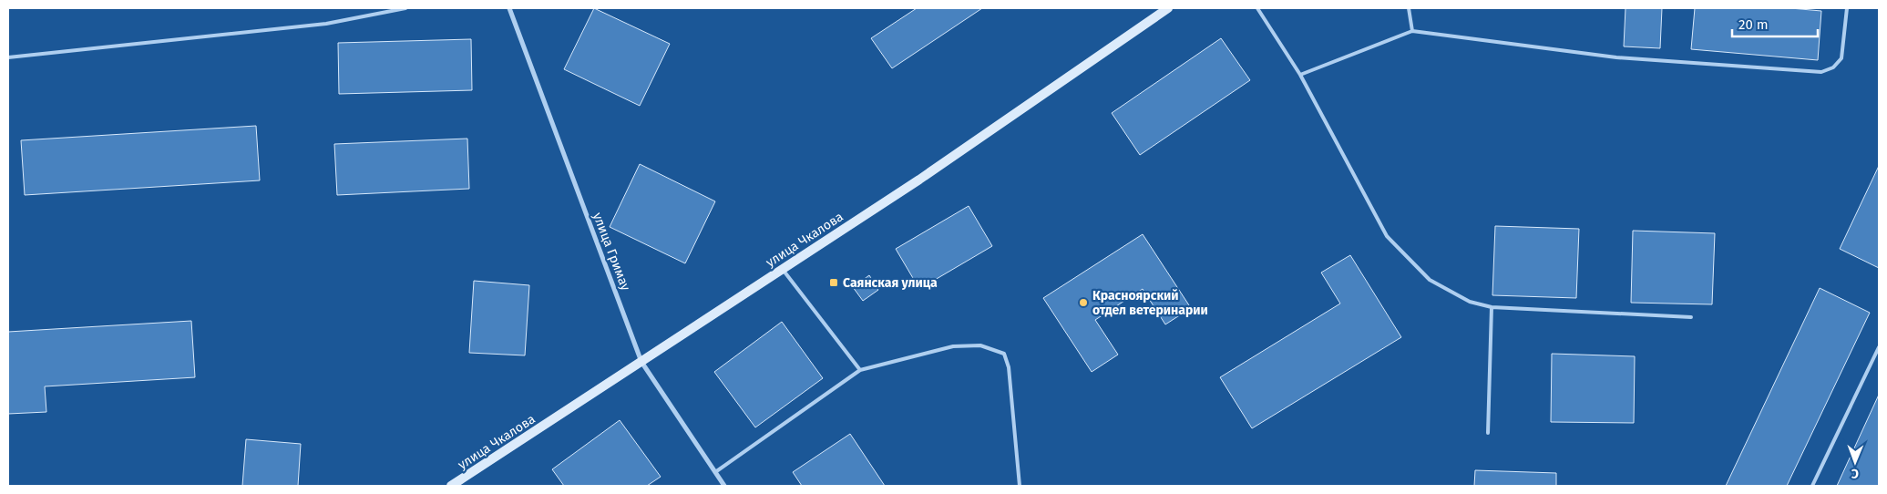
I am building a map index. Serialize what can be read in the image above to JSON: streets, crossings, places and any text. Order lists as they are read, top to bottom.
{
  "streets": {
    "main road": ["улица Чкалова"],
    "street": ["улица Гримау"]
  },
  "crossings": [
    ["улица Чкалова", "улица Гримау"]
  ],
  "places": {
    "transit": ["Саянская улица"],
    "other": ["Красноярский отдел ветеринарии"]
  },
  "scale_bar": "20 m",
  "north": "bottom"
}
